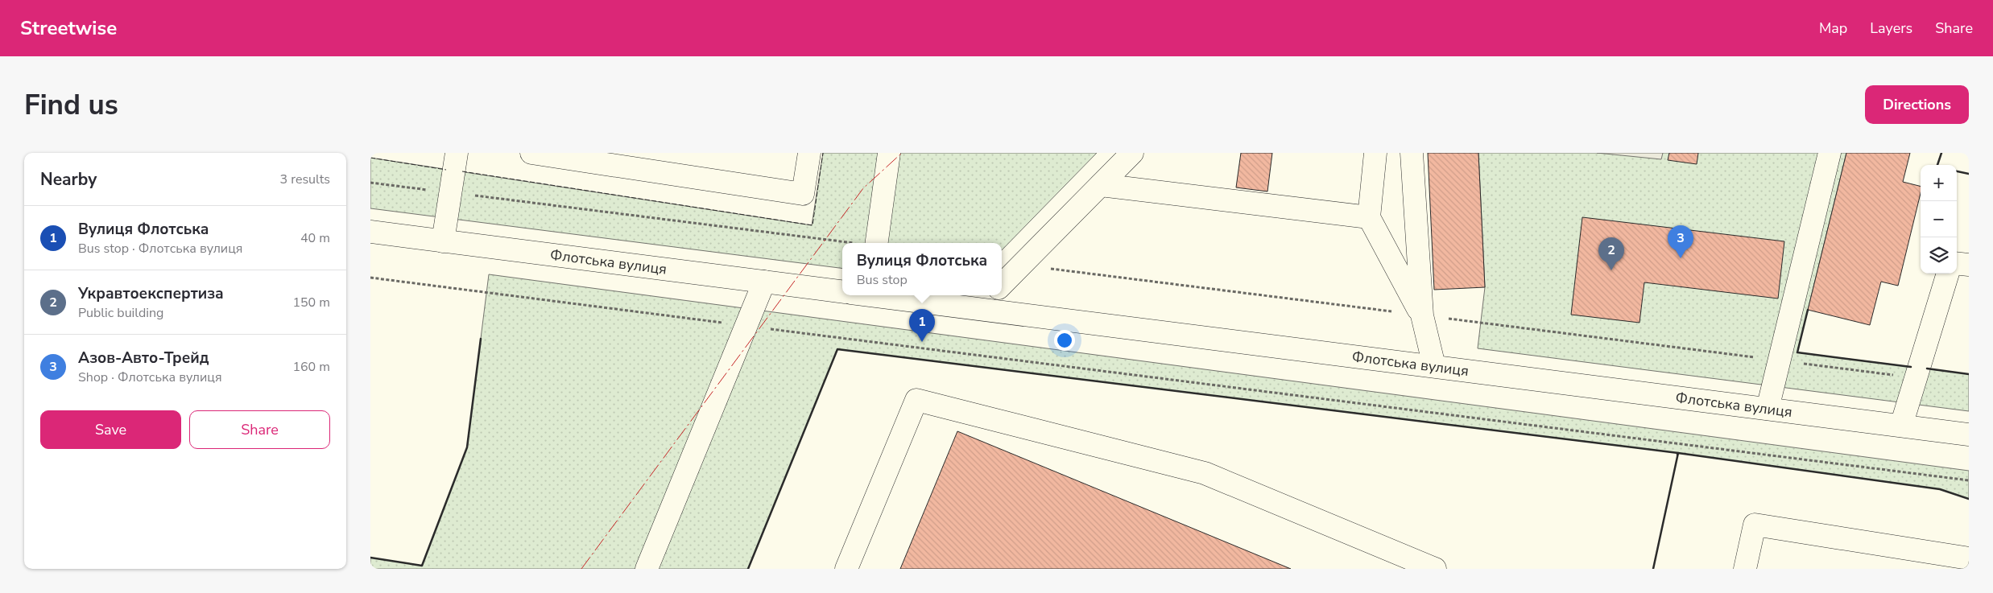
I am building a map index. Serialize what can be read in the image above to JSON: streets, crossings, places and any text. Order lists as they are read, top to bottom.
{
  "streets": {
    "street": ["Флотська вулиця"]
  },
  "page": {
    "header": "Streetwise",
    "nav": ["Map", "Layers", "Share"],
    "buttons": [
      "Directions",
      ["Save", "Share"]
    ],
    "title": "Find us",
    "heading": ["Nearby", "3 results"],
    "map_buttons": ["+", "−"],
    "list": [
      {
        "mark": "1",
        "name": "Вулиця Флотська",
        "note": "Bus stop · Флотська вулиця",
        "value": "40 m"
      },
      {
        "mark": "2",
        "name": "Укравтоекспертиза",
        "note": "Public building",
        "value": "150 m"
      },
      {
        "mark": "3",
        "name": "Азов-Авто-Трейд",
        "note": "Shop · Флотська вулиця",
        "value": "160 m"
      }
    ],
    "pins": ["3", "2", "1"],
    "popup": ["Вулиця Флотська", "Bus stop"]
  }
}
